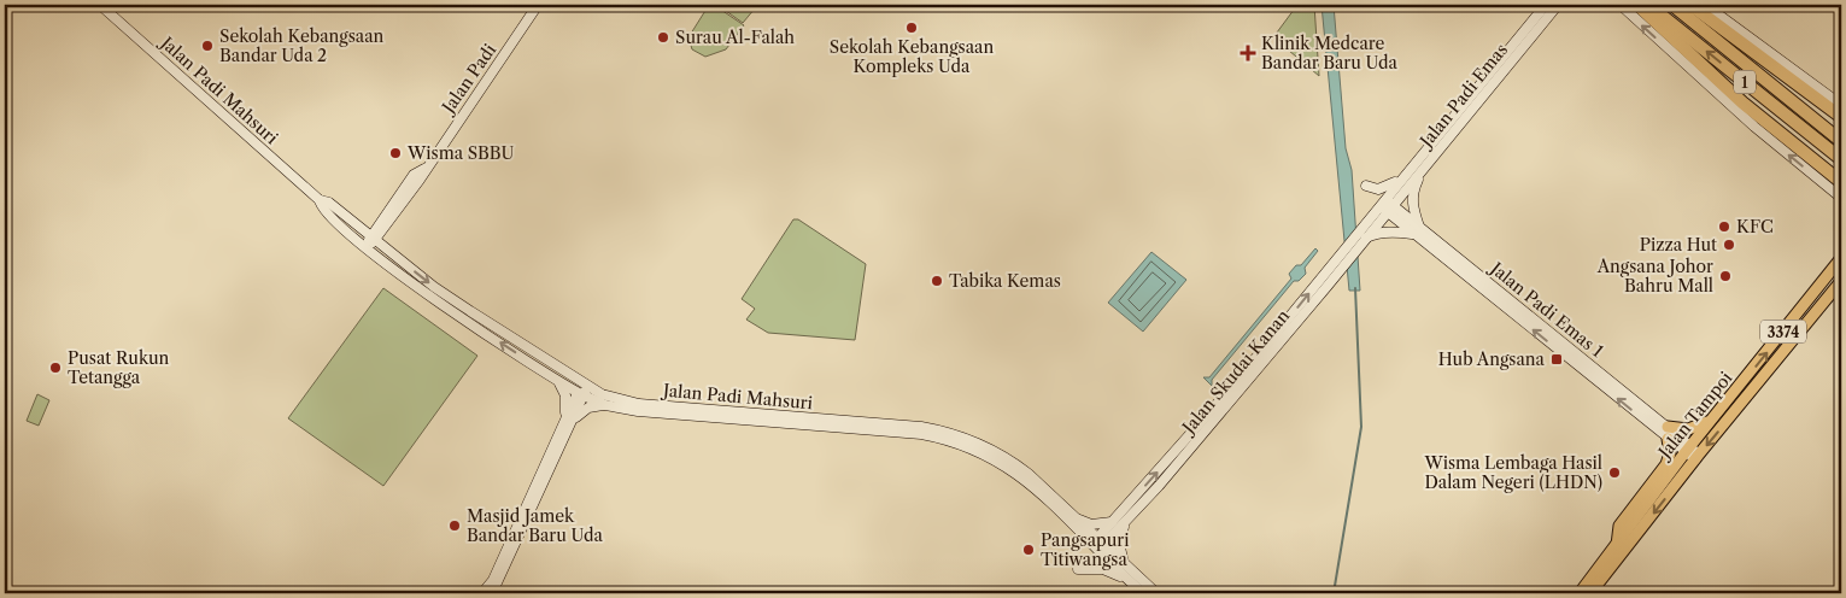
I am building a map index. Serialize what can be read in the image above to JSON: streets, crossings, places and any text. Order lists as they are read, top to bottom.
{
  "streets": {
    "highway": ["1"],
    "main road": ["3374", "Jalan Tampoi"],
    "street": [
      "Jalan Padi",
      "Jalan Padi Mahsuri",
      "Jalan Padi Emas",
      "Jalan Padi Emas 1",
      "Jalan Skudai Kanan"
    ]
  },
  "crossings": [
    ["Jalan Padi", "Jalan Padi Mahsuri"],
    ["Jalan Padi Mahsuri", "Jalan Skudai Kanan"],
    ["Jalan Padi Emas", "Jalan Padi Emas 1"],
    ["Jalan Padi Emas", "Jalan Skudai Kanan"],
    ["Jalan Padi Emas 1", "Jalan Skudai Kanan"],
    ["Jalan Padi Emas 1", "Jalan Tampoi"]
  ],
  "places": {
    "other": [
      "Sekolah Kebangsaan Kompleks Uda",
      "Surau Al-Falah",
      "Sekolah Kebangsaan Bandar Uda 2",
      "Wisma SBBU",
      "KFC",
      "Pizza Hut",
      "Angsana Johor Bahru Mall",
      "Tabika Kemas",
      "Pusat Rukun Tetangga",
      "Wisma Lembaga Hasil Dalam Negeri (LHDN)",
      "Masjid Jamek Bandar Baru Uda",
      "Pangsapuri Titiwangsa"
    ],
    "health": ["Klinik Medcare Bandar Baru Uda"],
    "transit": ["Hub Angsana"]
  }
}
